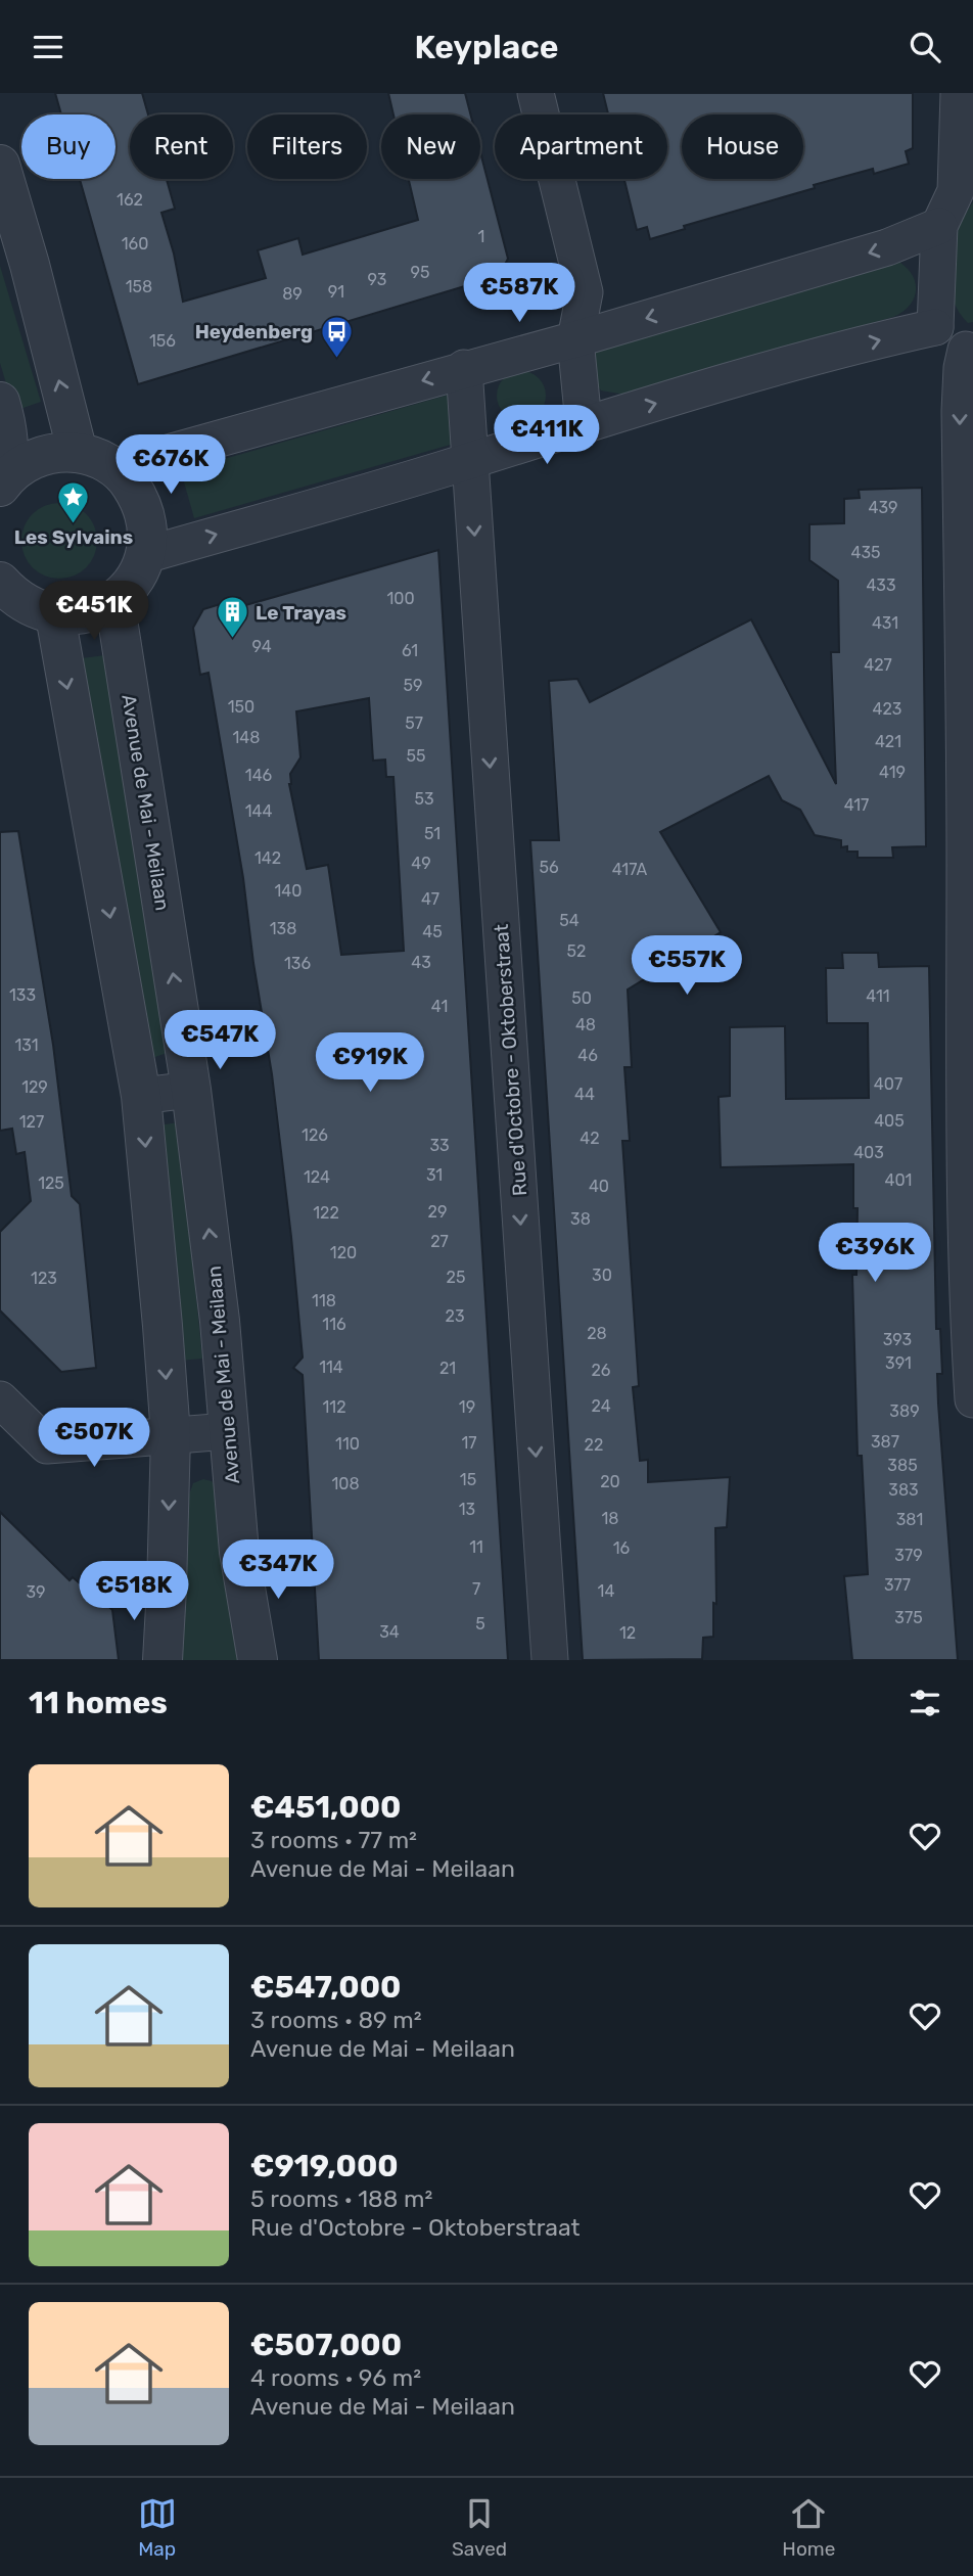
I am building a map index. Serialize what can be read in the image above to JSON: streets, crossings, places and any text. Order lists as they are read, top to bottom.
{
  "streets": {
    "street": ["Avenue de Mai - Meilaan", "Rue d'Octobre - Oktoberstraat"]
  },
  "one_way": ["Rue d'Octobre - Oktoberstraat"],
  "places": {
    "bus stop": ["Heydenberg"],
    "place": ["Les Sylvains"],
    "building": ["Le Trayas"]
  },
  "house_numbers": [
    "162",
    "1",
    "160",
    "95",
    "93",
    "158",
    "91",
    "89",
    "156",
    "439",
    "435",
    "433",
    "100",
    "431",
    "94",
    "61",
    "427",
    "59",
    "150",
    "423",
    "57",
    "148",
    "421",
    "55",
    "419",
    "146",
    "53",
    "417",
    "144",
    "51",
    "142",
    "49",
    "56",
    "417A",
    "140",
    "47",
    "54",
    "138",
    "45",
    "52",
    "43",
    "136",
    "133",
    "411",
    "50",
    "41",
    "48",
    "131",
    "46",
    "407",
    "129",
    "44",
    "405",
    "127",
    "126",
    "42",
    "33",
    "403",
    "31",
    "124",
    "401",
    "125",
    "40",
    "29",
    "122",
    "38",
    "27",
    "120",
    "30",
    "25",
    "123",
    "118",
    "23",
    "116",
    "28",
    "393",
    "391",
    "114",
    "21",
    "26",
    "24",
    "112",
    "19",
    "389",
    "387",
    "17",
    "110",
    "22",
    "385",
    "15",
    "20",
    "108",
    "383",
    "13",
    "18",
    "381",
    "11",
    "16",
    "379",
    "377",
    "7",
    "14",
    "39",
    "375",
    "5",
    "34",
    "12"
  ],
  "page": {
    "header": "Keyplace",
    "chip": [
      "Buy",
      "Rent",
      "Filters",
      "New",
      "Apartment",
      "House"
    ],
    "price": [
      "€587K",
      "€411K",
      "€676K",
      "€451K",
      "€557K",
      "€547K",
      "€919K",
      "€396K",
      "€507K",
      "€347K",
      "€518K"
    ],
    "heading": "11 homes",
    "list": [
      {
        "name": "€451,000",
        "note": "3 rooms · 77 m² · Avenue de Mai - Meilaan"
      },
      {
        "name": "€547,000",
        "note": "3 rooms · 89 m² · Avenue de Mai - Meilaan"
      },
      {
        "name": "€919,000",
        "note": "5 rooms · 188 m² · Rue d'Octobre - Oktoberstraat"
      },
      {
        "name": "€507,000",
        "note": "4 rooms · 96 m² · Avenue de Mai - Meilaan"
      }
    ],
    "tabs": ["Map", "Saved", "Home"]
  }
}
